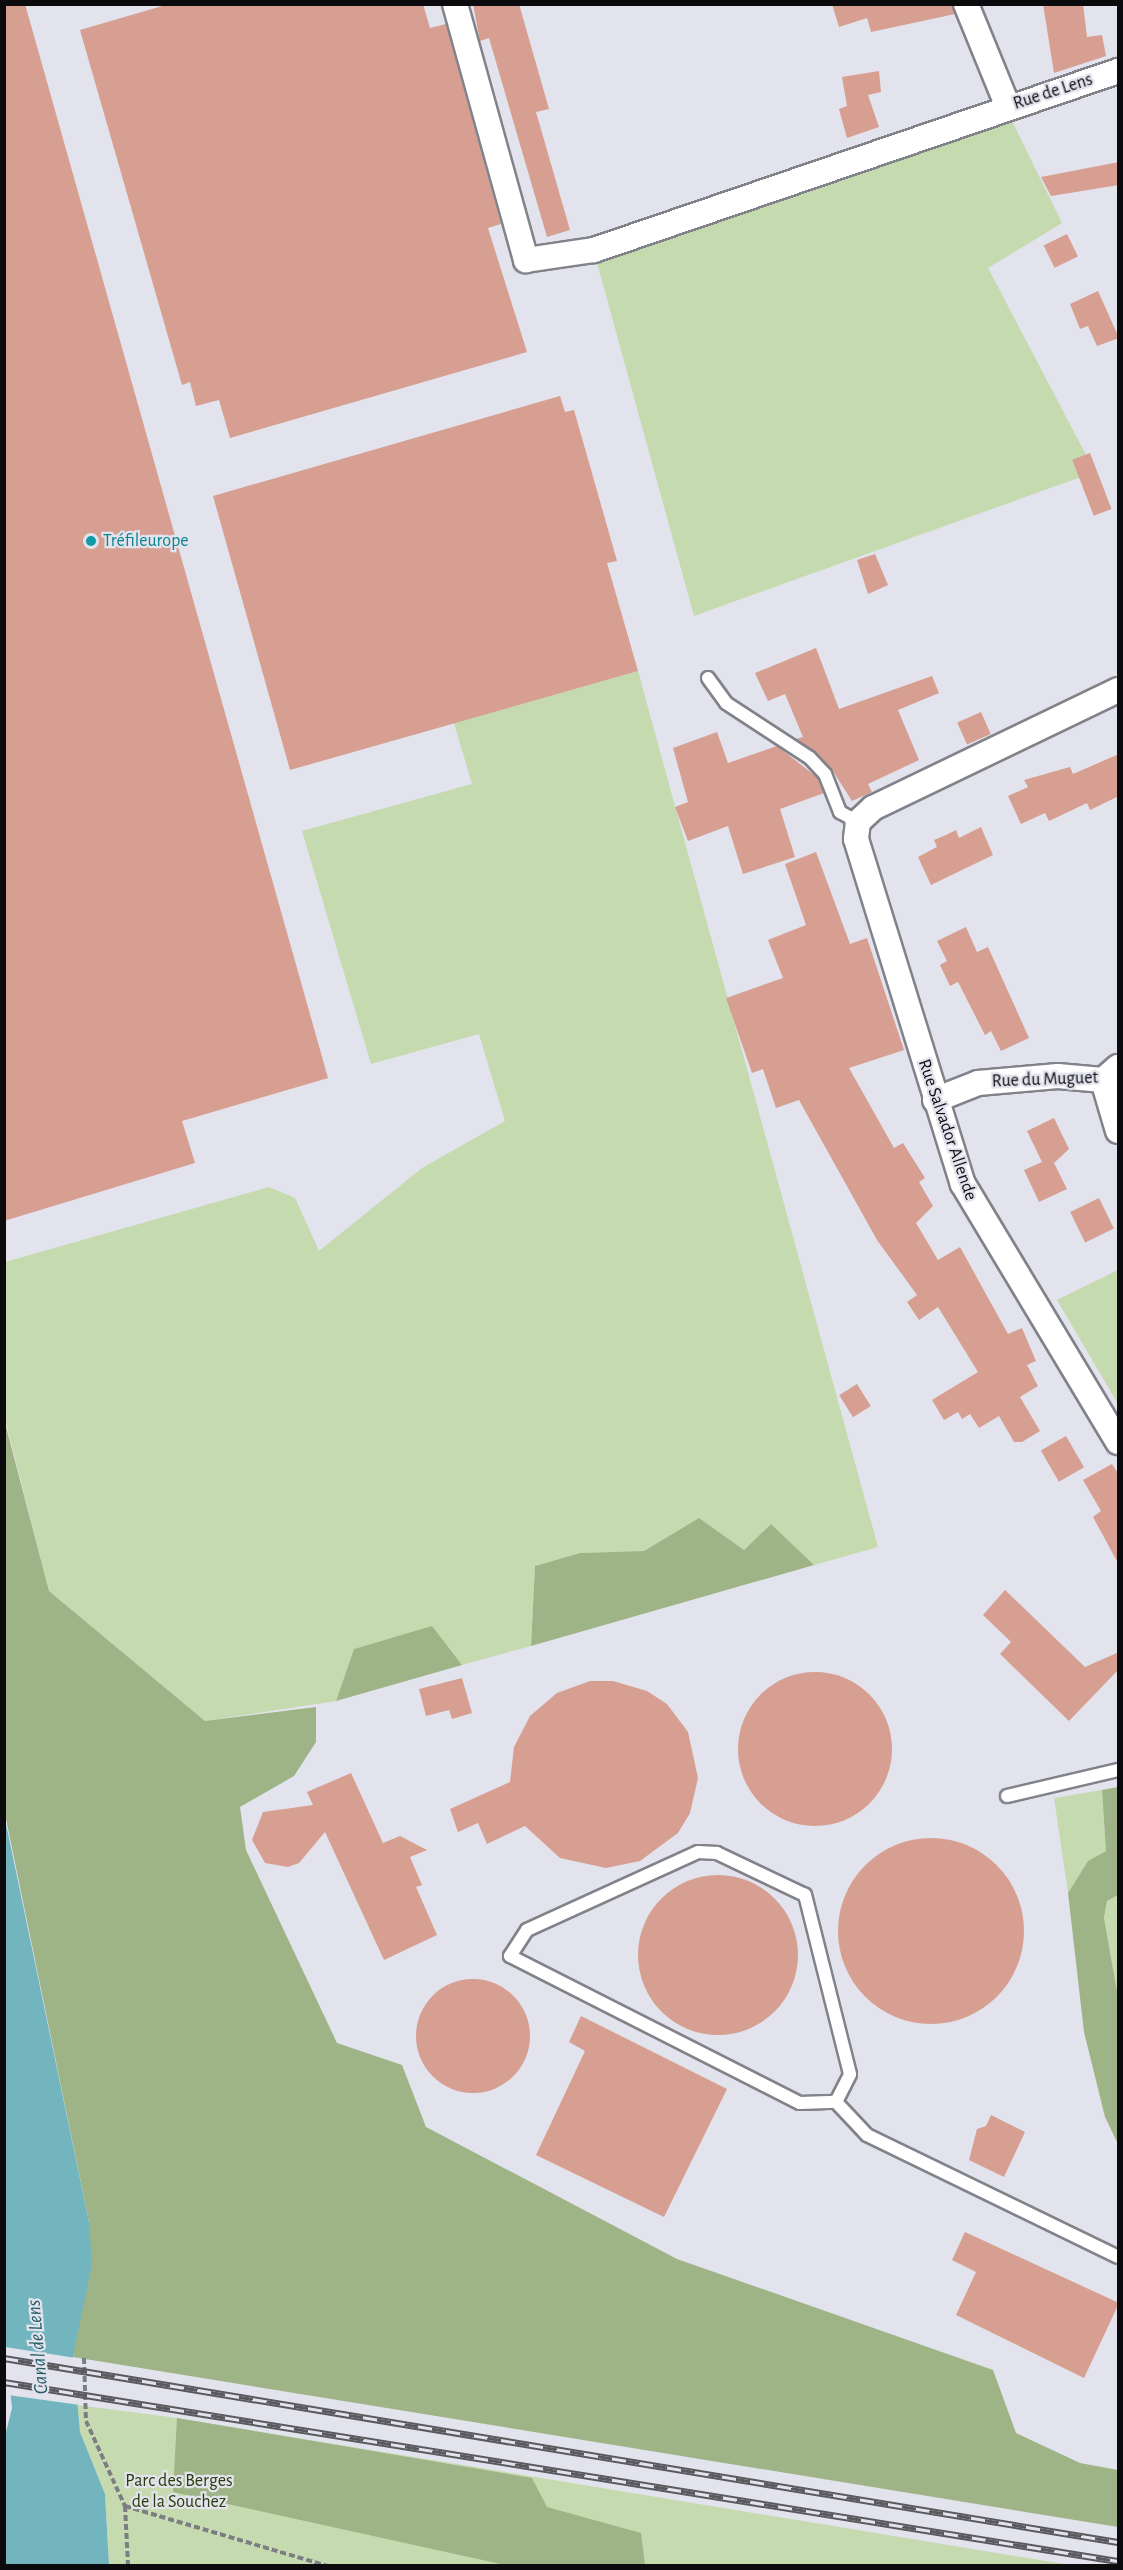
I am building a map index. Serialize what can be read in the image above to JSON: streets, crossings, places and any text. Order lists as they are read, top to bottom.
{
  "streets": {
    "street": ["Rue de Lens", "Rue du Muguet", "Rue Salvador Allende"]
  },
  "crossings": [
    ["Rue du Muguet", "Rue Salvador Allende"]
  ],
  "water": ["Canal de Lens"],
  "parks": ["Parc des Berges de la Souchez"],
  "places": ["Tréfileurope"]
}
